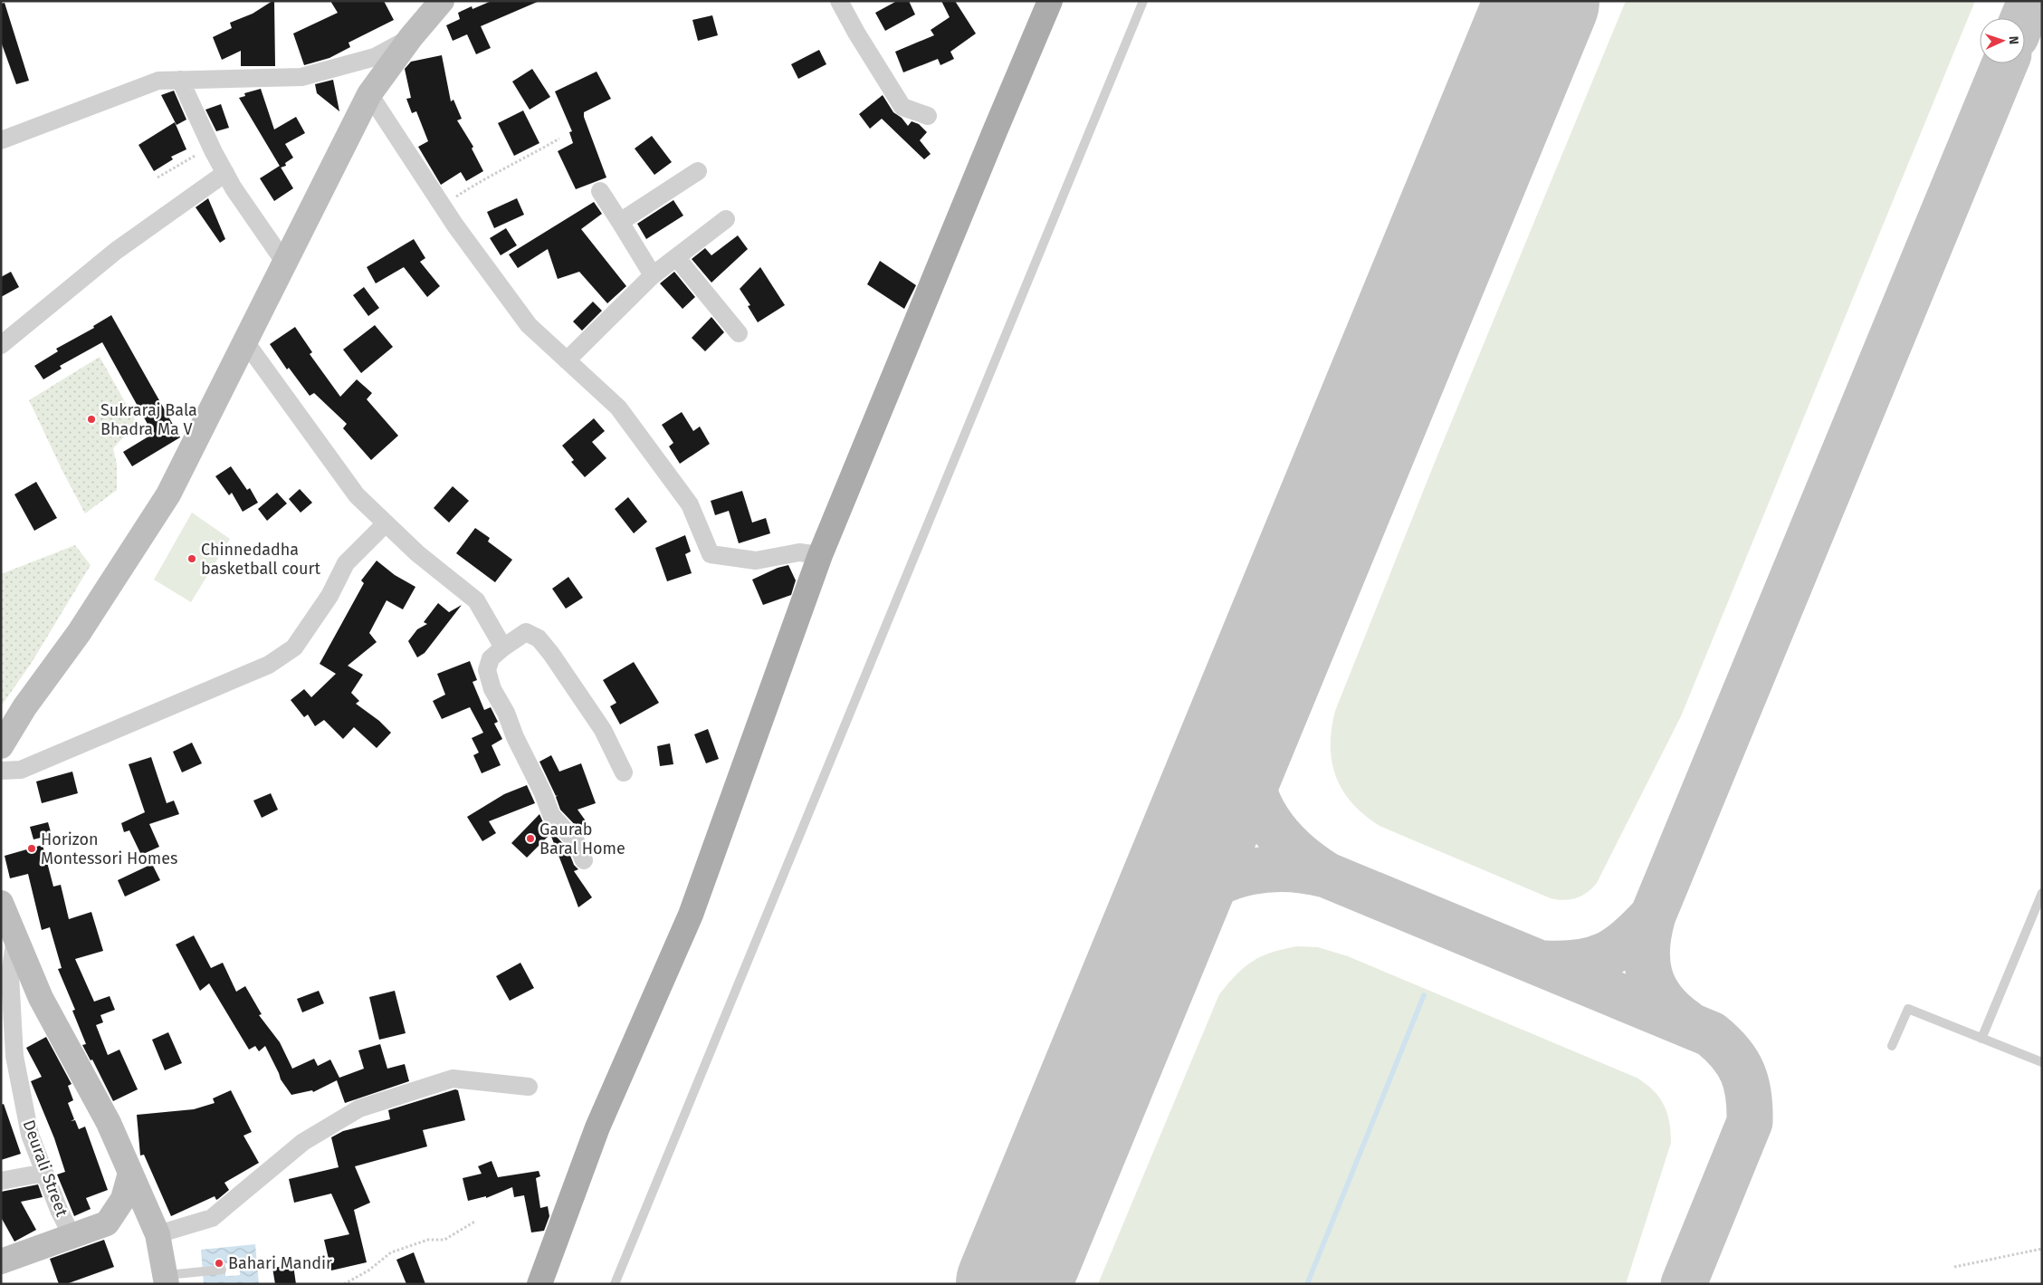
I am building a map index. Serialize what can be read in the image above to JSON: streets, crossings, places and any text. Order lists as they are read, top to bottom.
{
  "streets": {
    "street": ["Deurali Street"]
  },
  "places": [
    "Sukraraj Bala Bhadra Ma V",
    "Chinnedadha basketball court",
    "Gaurab Baral Home",
    "Horizon Montessori Homes",
    "Bahari Mandir"
  ],
  "north": "right"
}
